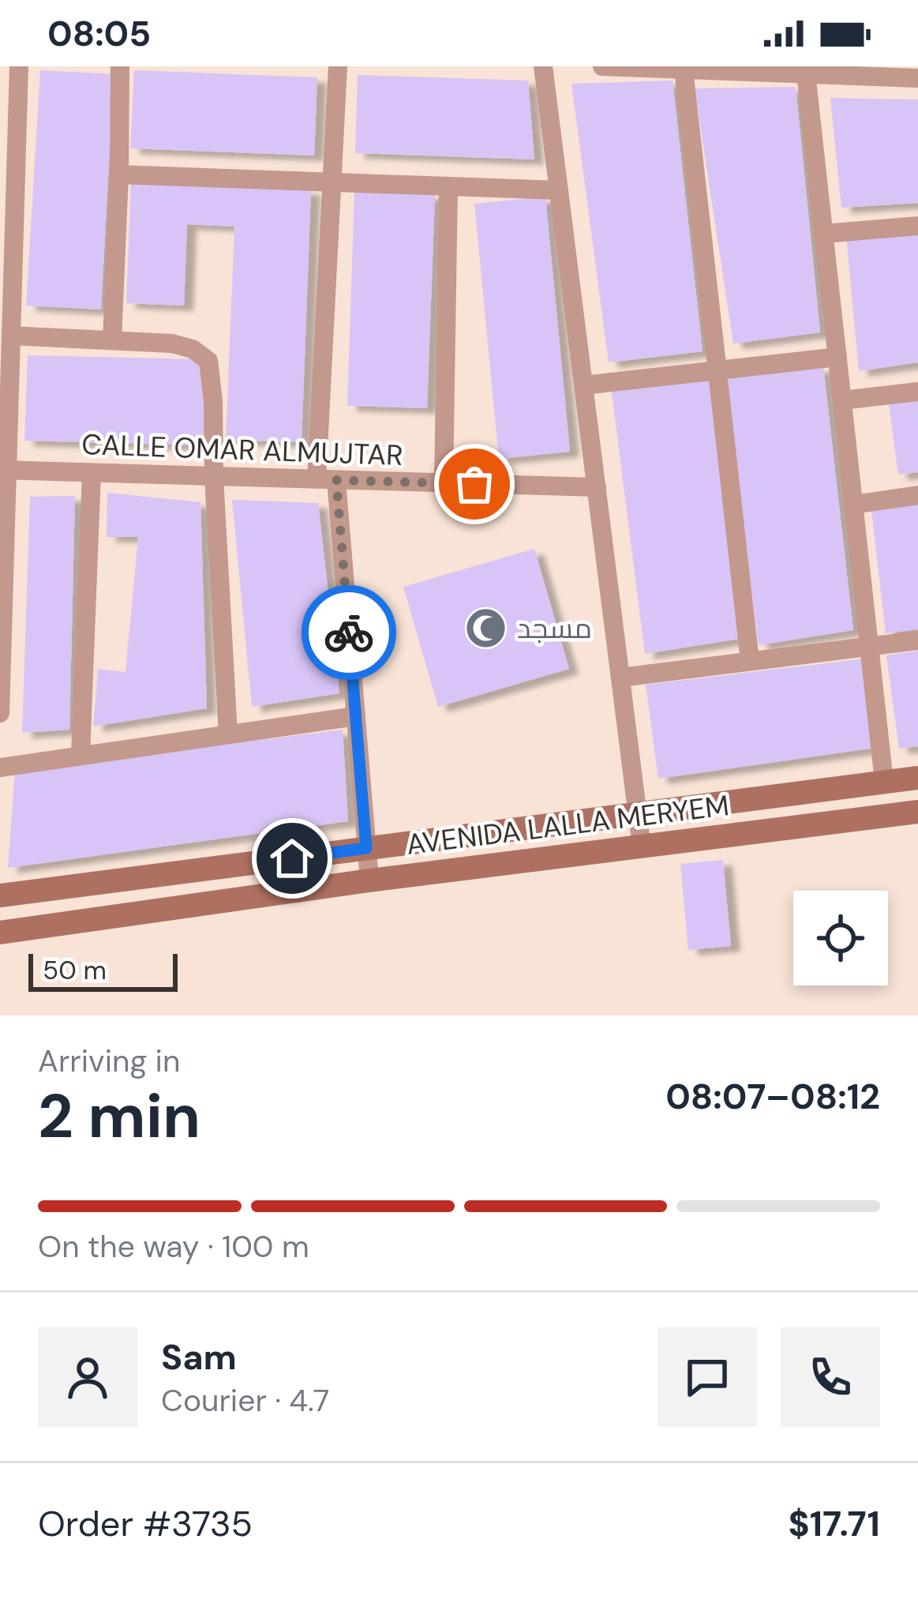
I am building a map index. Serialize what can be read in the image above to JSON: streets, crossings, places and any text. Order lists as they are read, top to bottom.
{
  "streets": {
    "street": ["CALLE OMAR ALMUJTAR", "AVENIDA LALLA MERYEM"]
  },
  "places": {
    "mosque": ["مسجد"]
  },
  "scale_bar": "50 m",
  "page": {
    "status": "08:05",
    "scale": "50 m",
    "heading": ["2 min", "Arriving in", "08:07–08:12"],
    "panel": [
      "Sam",
      "Courier · 4.7",
      "Order #3735",
      "$17.71"
    ],
    "bar": "On the way · 100 m"
  }
}
